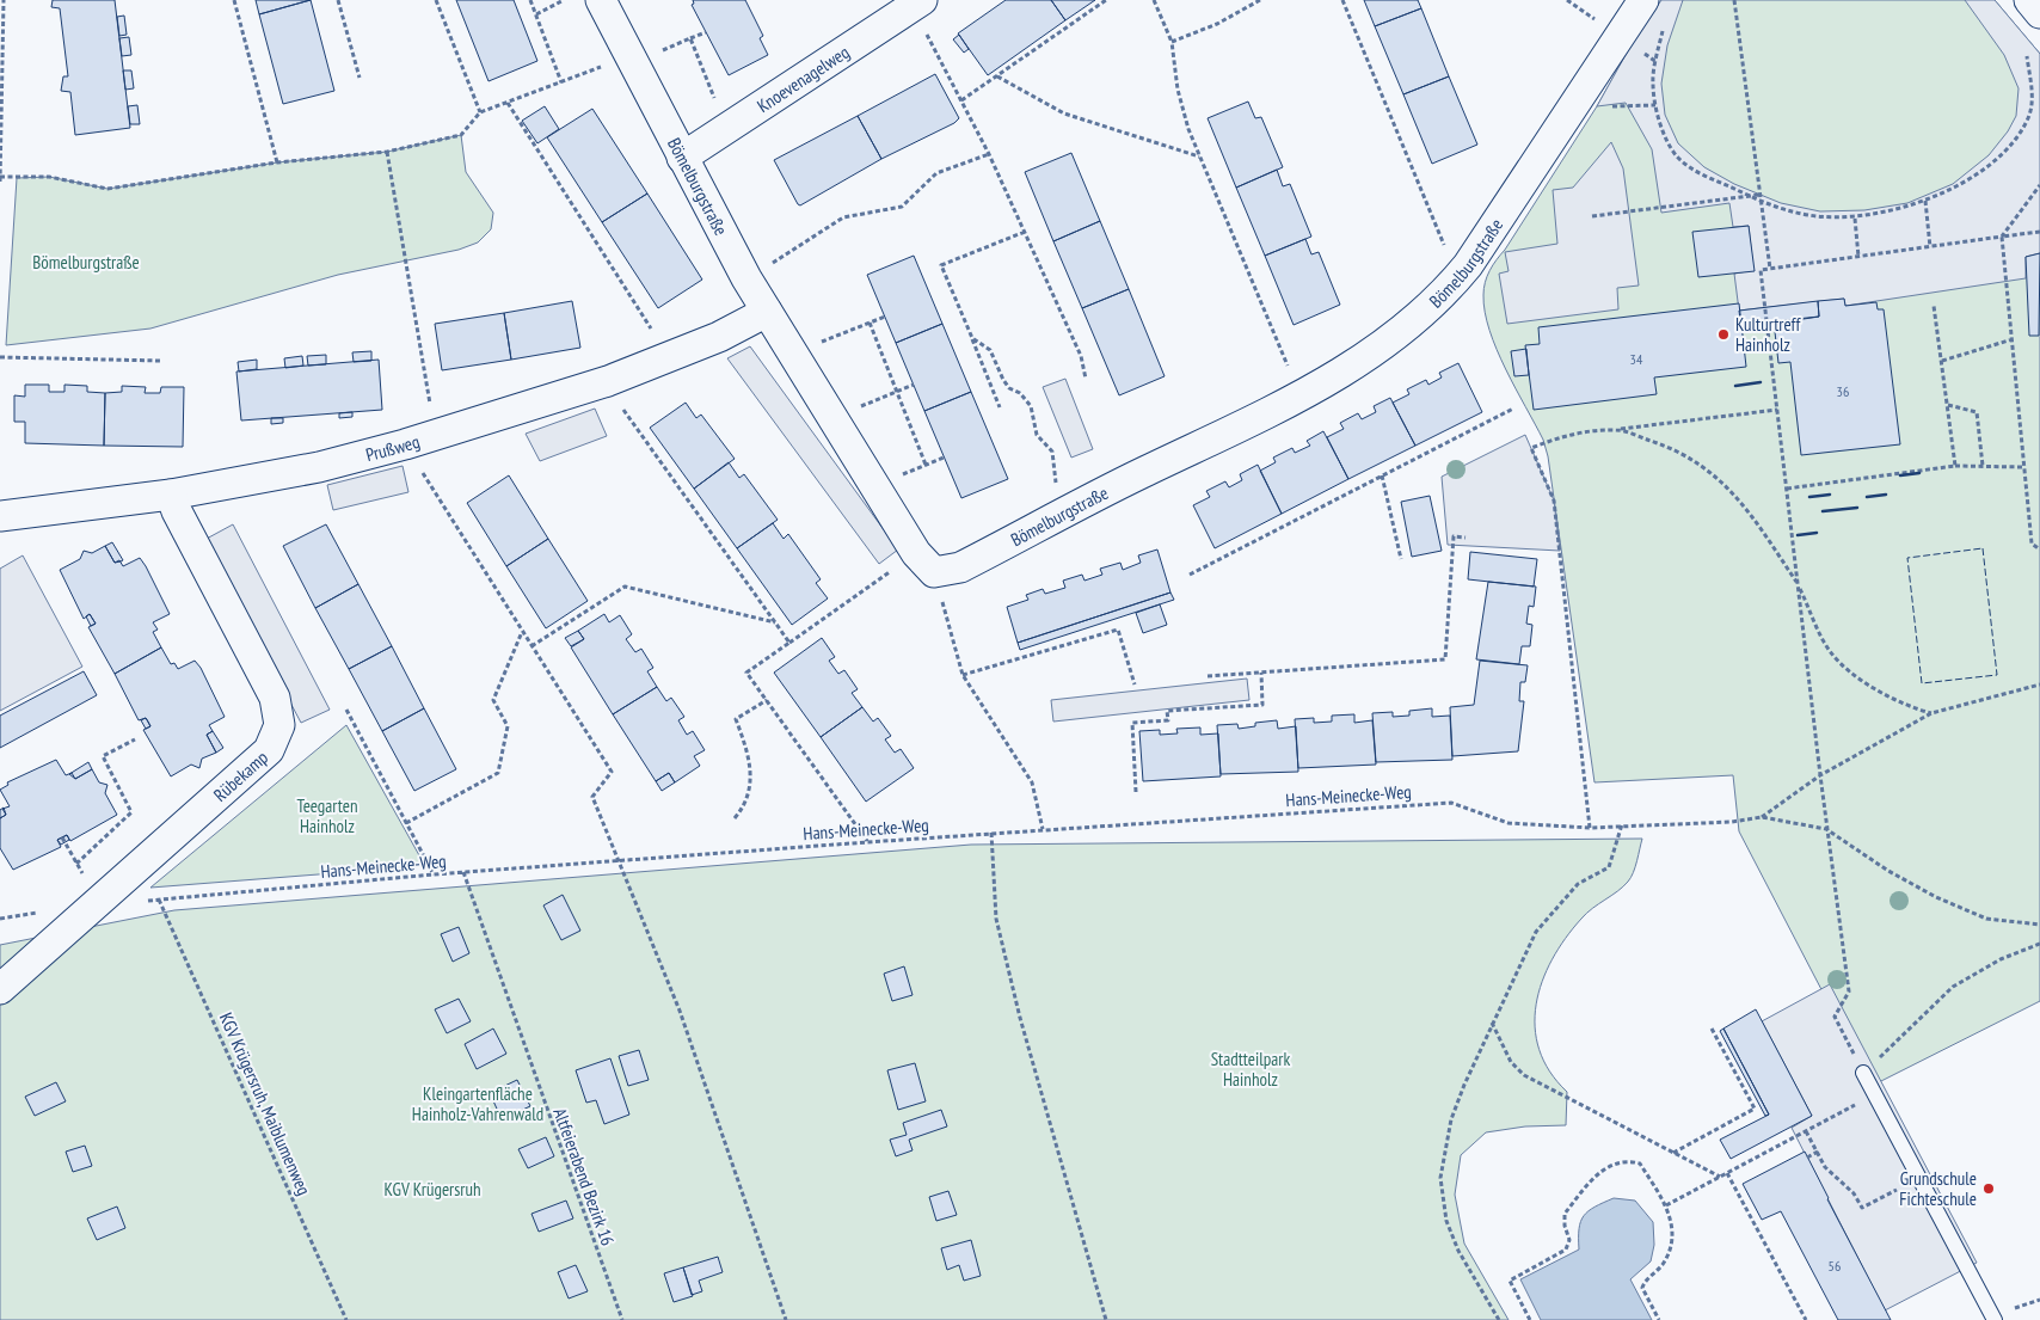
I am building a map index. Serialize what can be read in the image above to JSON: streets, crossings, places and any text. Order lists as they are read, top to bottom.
{
  "streets": {
    "street": [
      "Knoevenagelweg",
      "Bömelburgstraße",
      "Prußweg",
      "Rübekamp"
    ],
    "path": ["Hans-Meinecke-Weg", "KGV Krügersruh, Maiblumenweg", "Altfeierabend Bezirk 16"]
  },
  "crossings": [
    ["Knoevenagelweg", "Bömelburgstraße"],
    ["Bömelburgstraße", "Prußweg"],
    ["Prußweg", "Rübekamp"],
    ["Hans-Meinecke-Weg", "KGV Krügersruh, Maiblumenweg"],
    ["Hans-Meinecke-Weg", "Altfeierabend Bezirk 16"]
  ],
  "parks": [
    "Bömelburgstraße",
    "Teegarten Hainholz",
    "Stadtteilpark Hainholz",
    "Kleingartenfläche Hainholz-Vahrenwald",
    "KGV Krügersruh"
  ],
  "places": ["Kulturtreff Hainholz", "Grundschule Fichteschule"],
  "house_numbers": ["34", "36", "56"]
}
